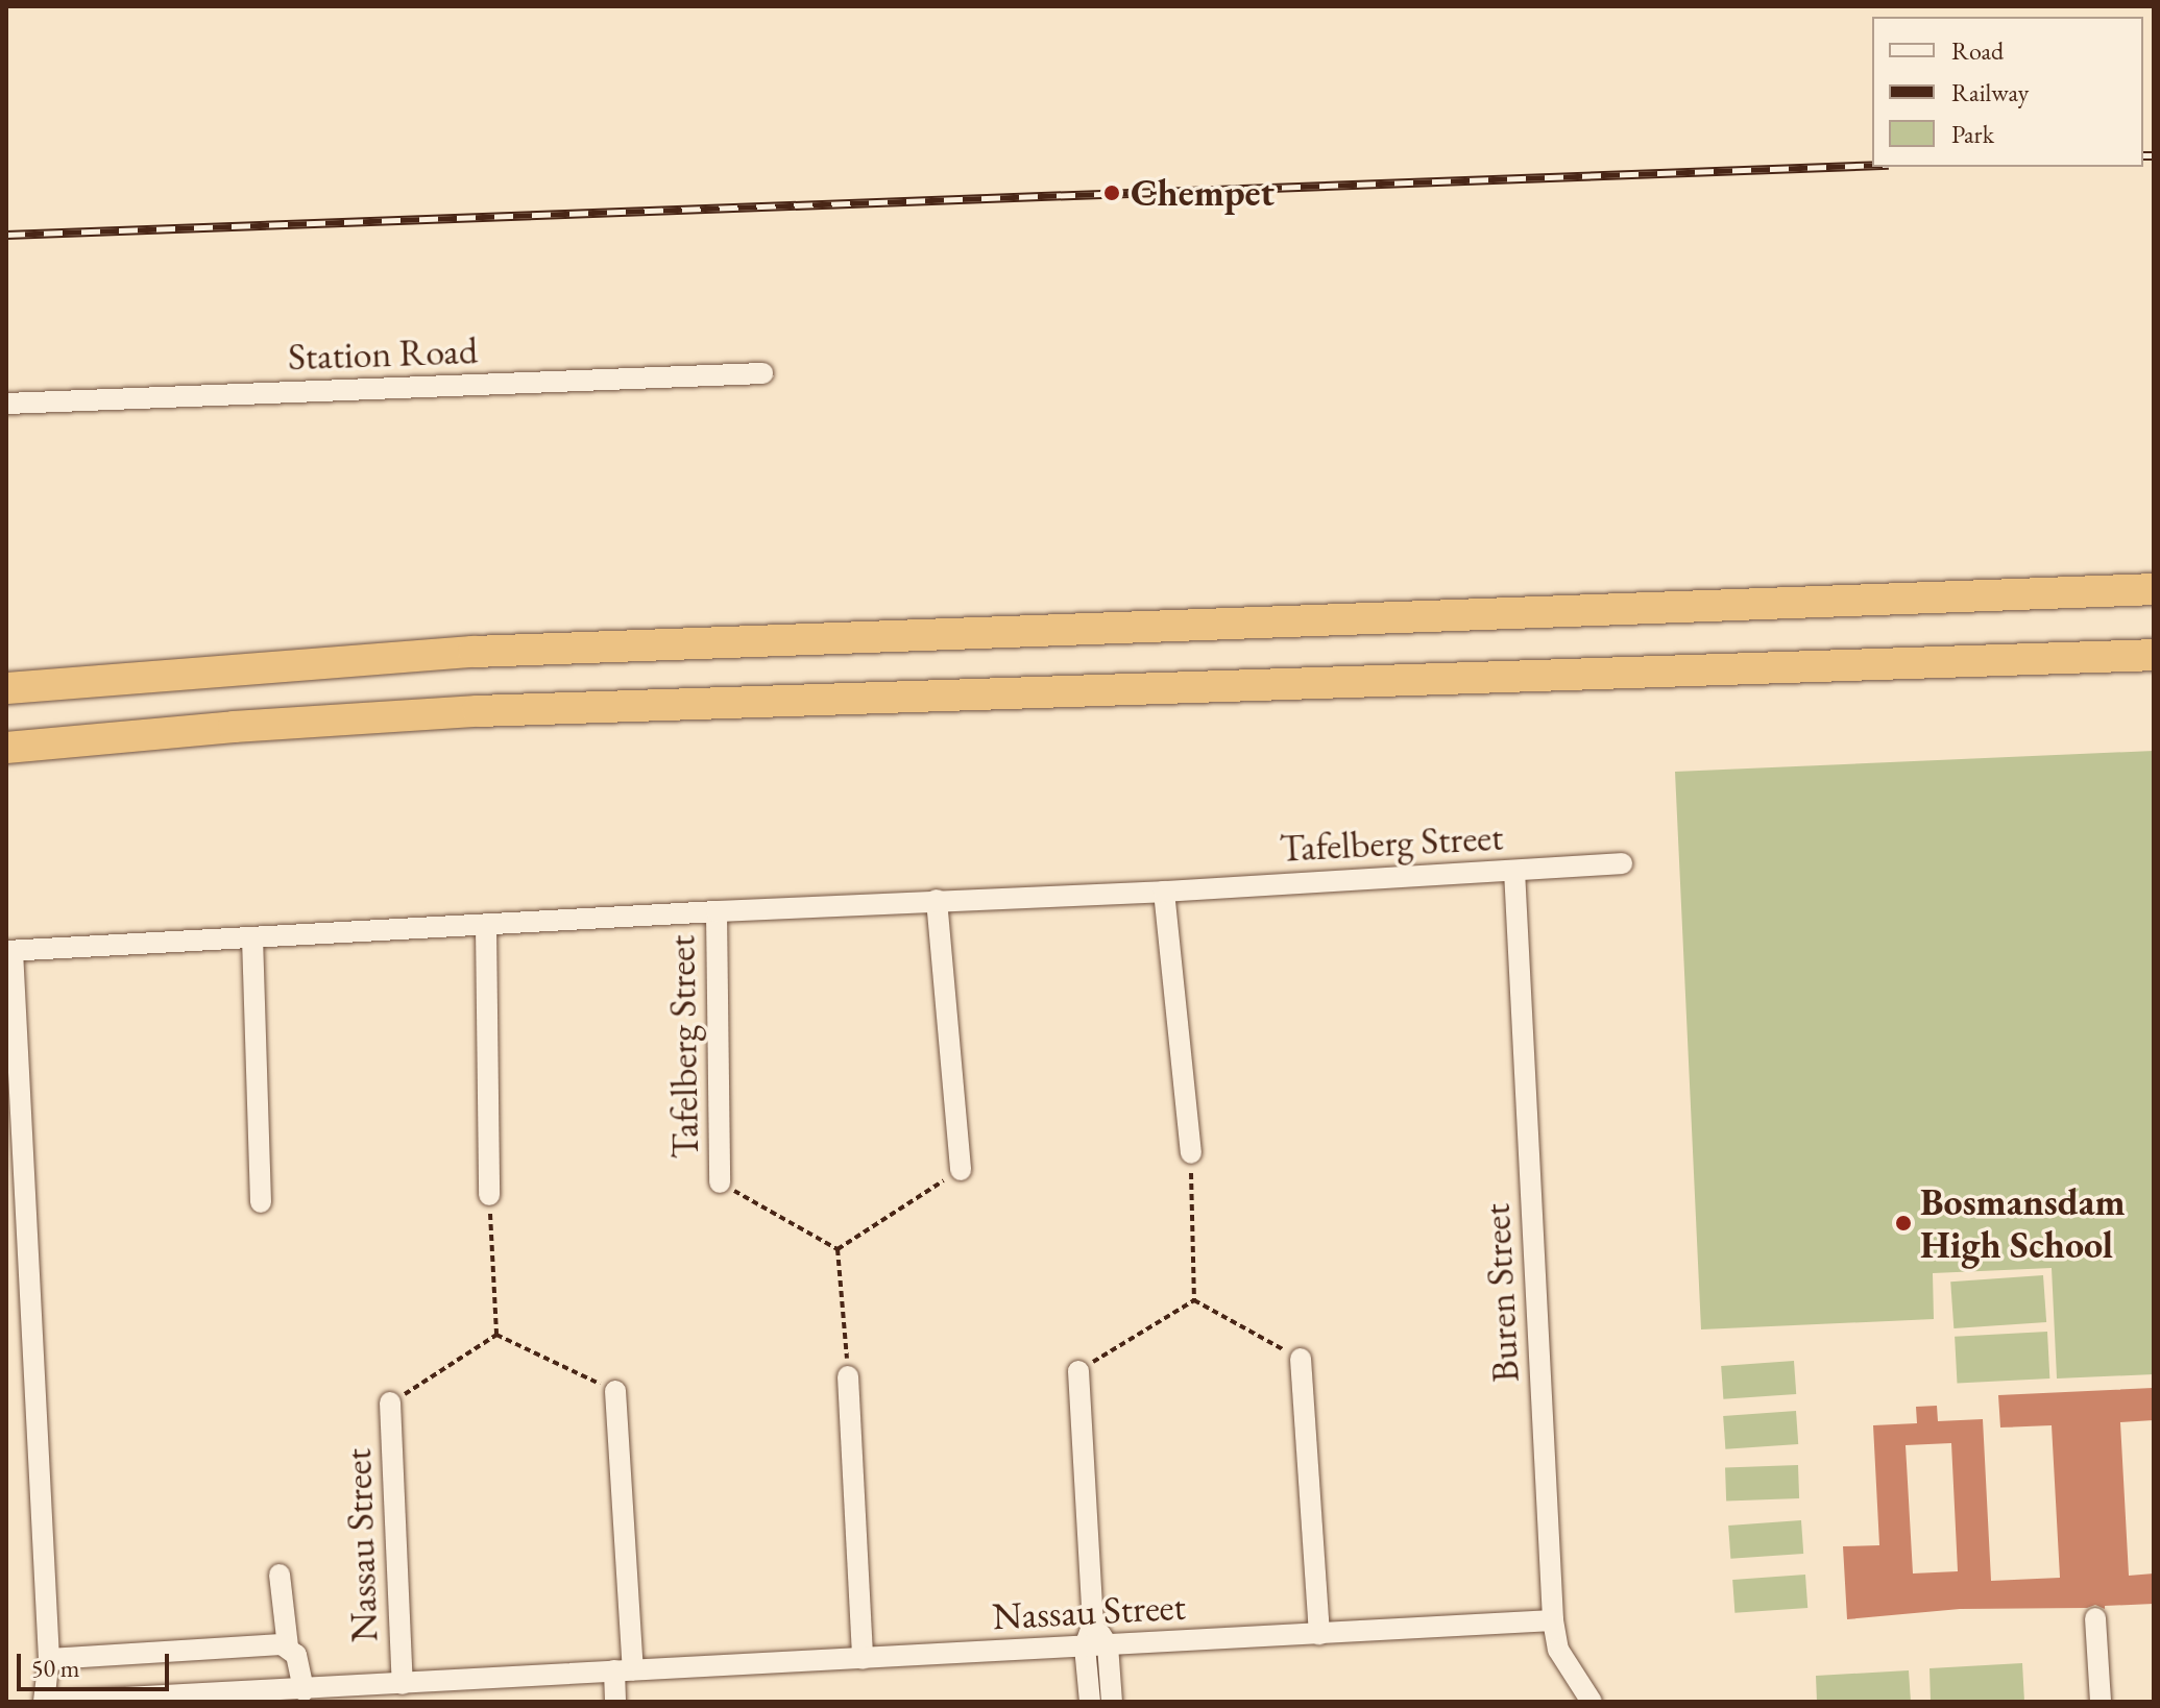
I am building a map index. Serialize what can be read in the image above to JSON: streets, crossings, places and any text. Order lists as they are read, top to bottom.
{
  "streets": {
    "street": [
      "Station Road",
      "Tafelberg Street",
      "Buren Street",
      "Nassau Street"
    ]
  },
  "crossings": [
    ["Tafelberg Street", "Buren Street"],
    ["Buren Street", "Nassau Street"]
  ],
  "places": ["Chempet", "Bosmansdam High School"],
  "legend": ["Road", "Railway", "Park"],
  "scale_bar": "50 m"
}
